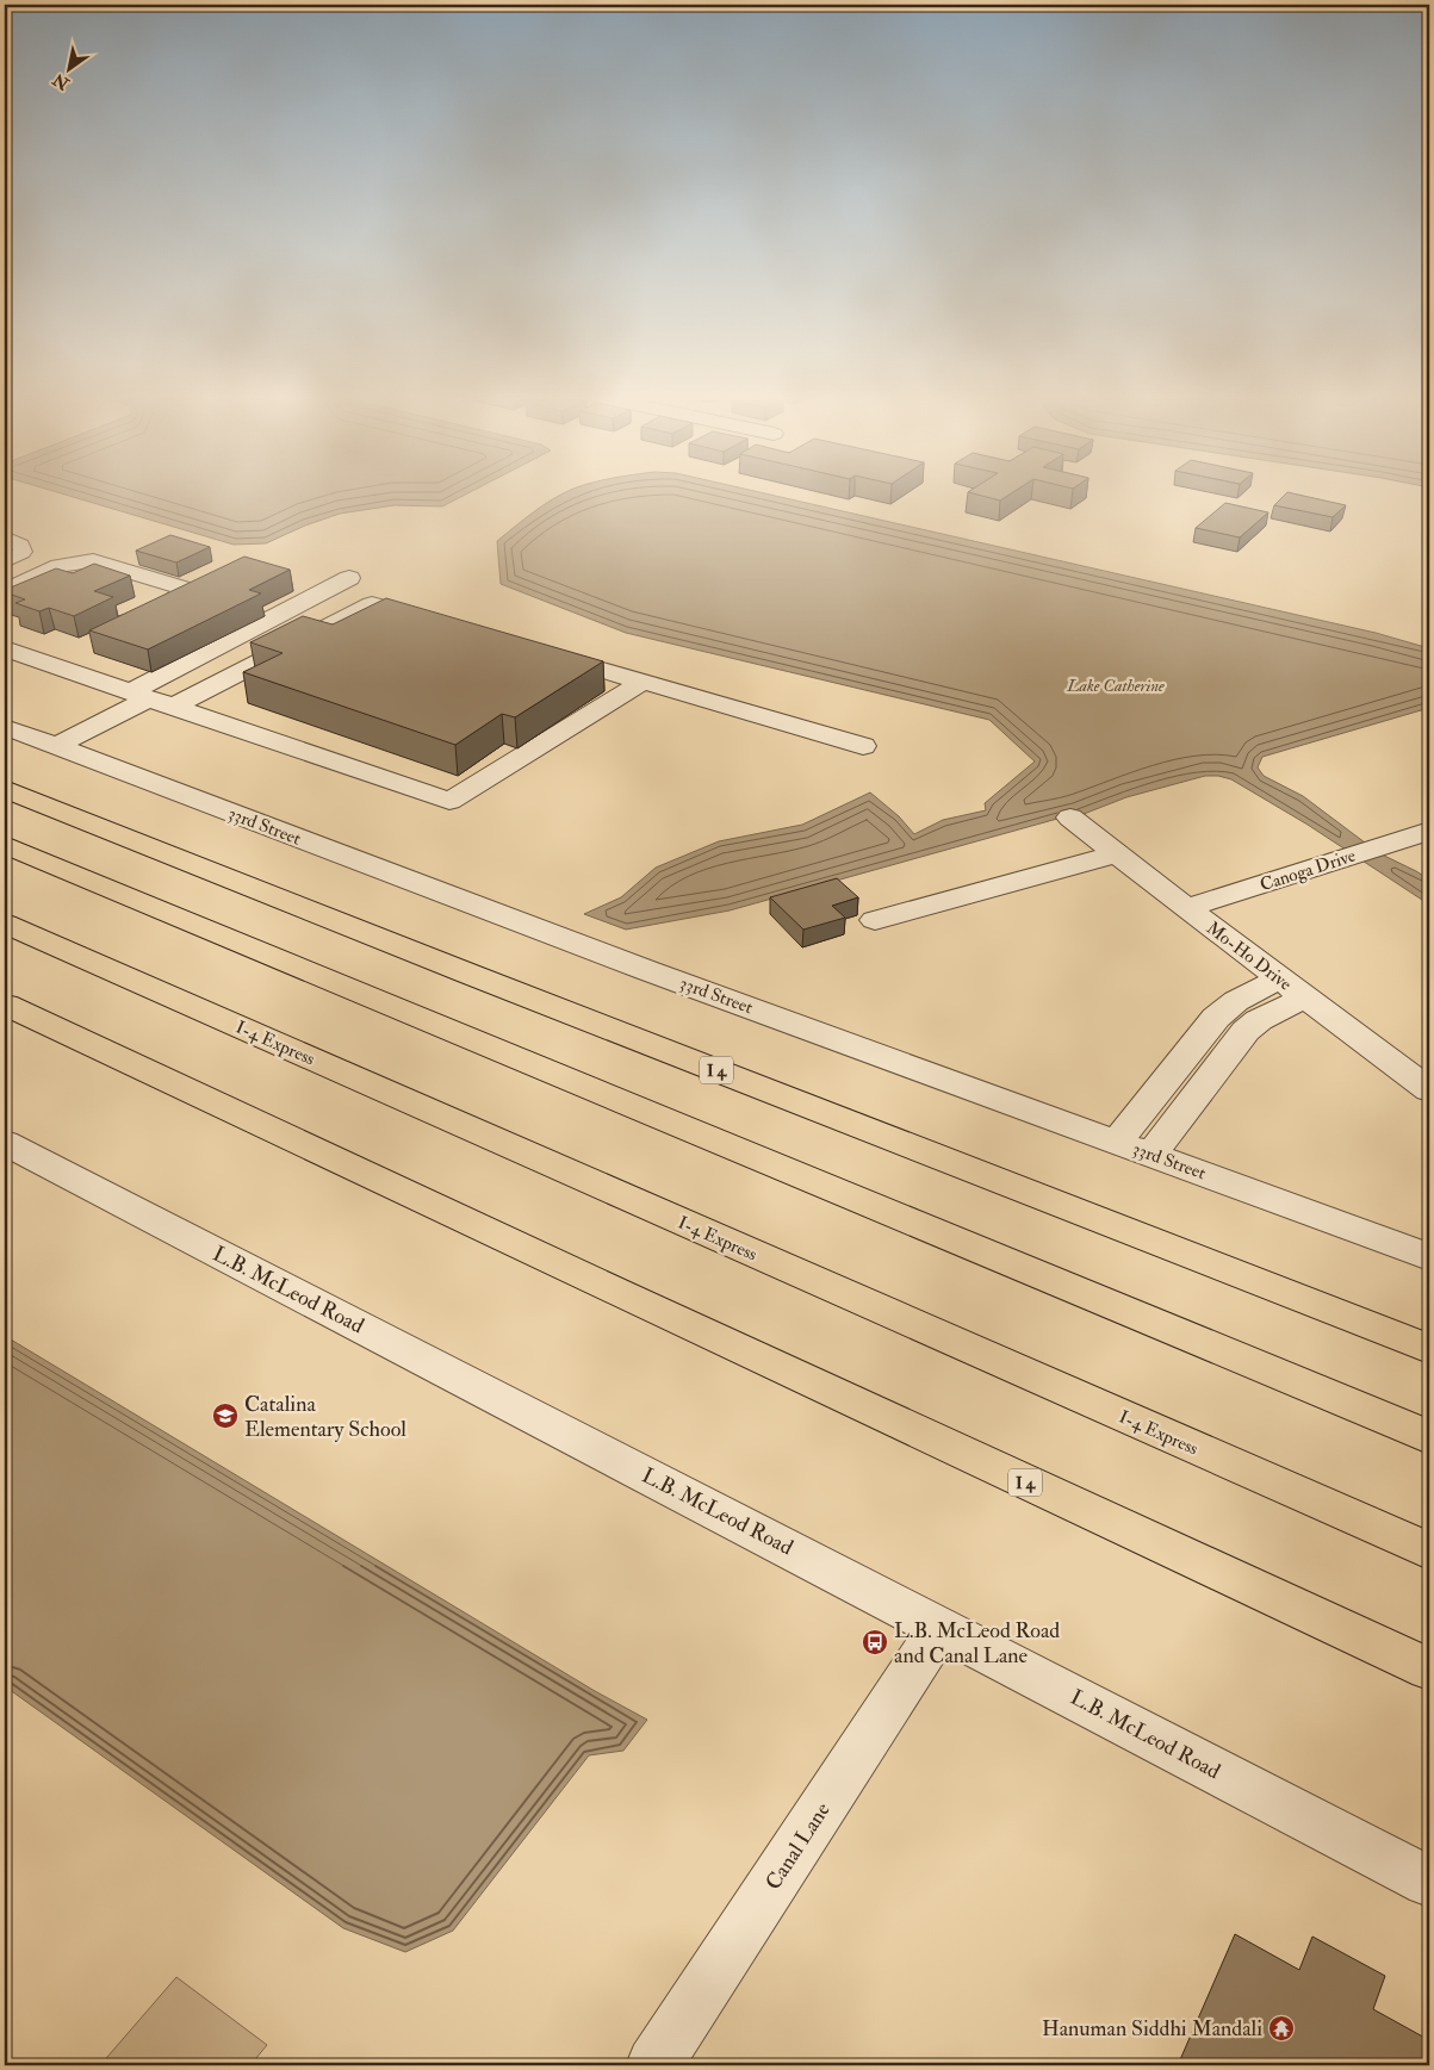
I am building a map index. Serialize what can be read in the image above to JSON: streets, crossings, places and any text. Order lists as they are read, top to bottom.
{
  "streets": {
    "highway": ["I-4 Express", "I 4"],
    "street": [
      "33rd Street",
      "Canoga Drive",
      "Mo-Ho Drive",
      "L.B. McLeod Road",
      "Canal Lane"
    ]
  },
  "crossings": [
    ["Canoga Drive", "Mo-Ho Drive"],
    ["L.B. McLeod Road", "Canal Lane"]
  ],
  "water": ["Lake Catherine"],
  "places": {
    "school or university": ["Catalina Elementary School"],
    "bus stop": ["L.B. McLeod Road and Canal Lane"],
    "temple": ["Hanuman Siddhi Mandali"]
  },
  "north": "bottom left"
}
